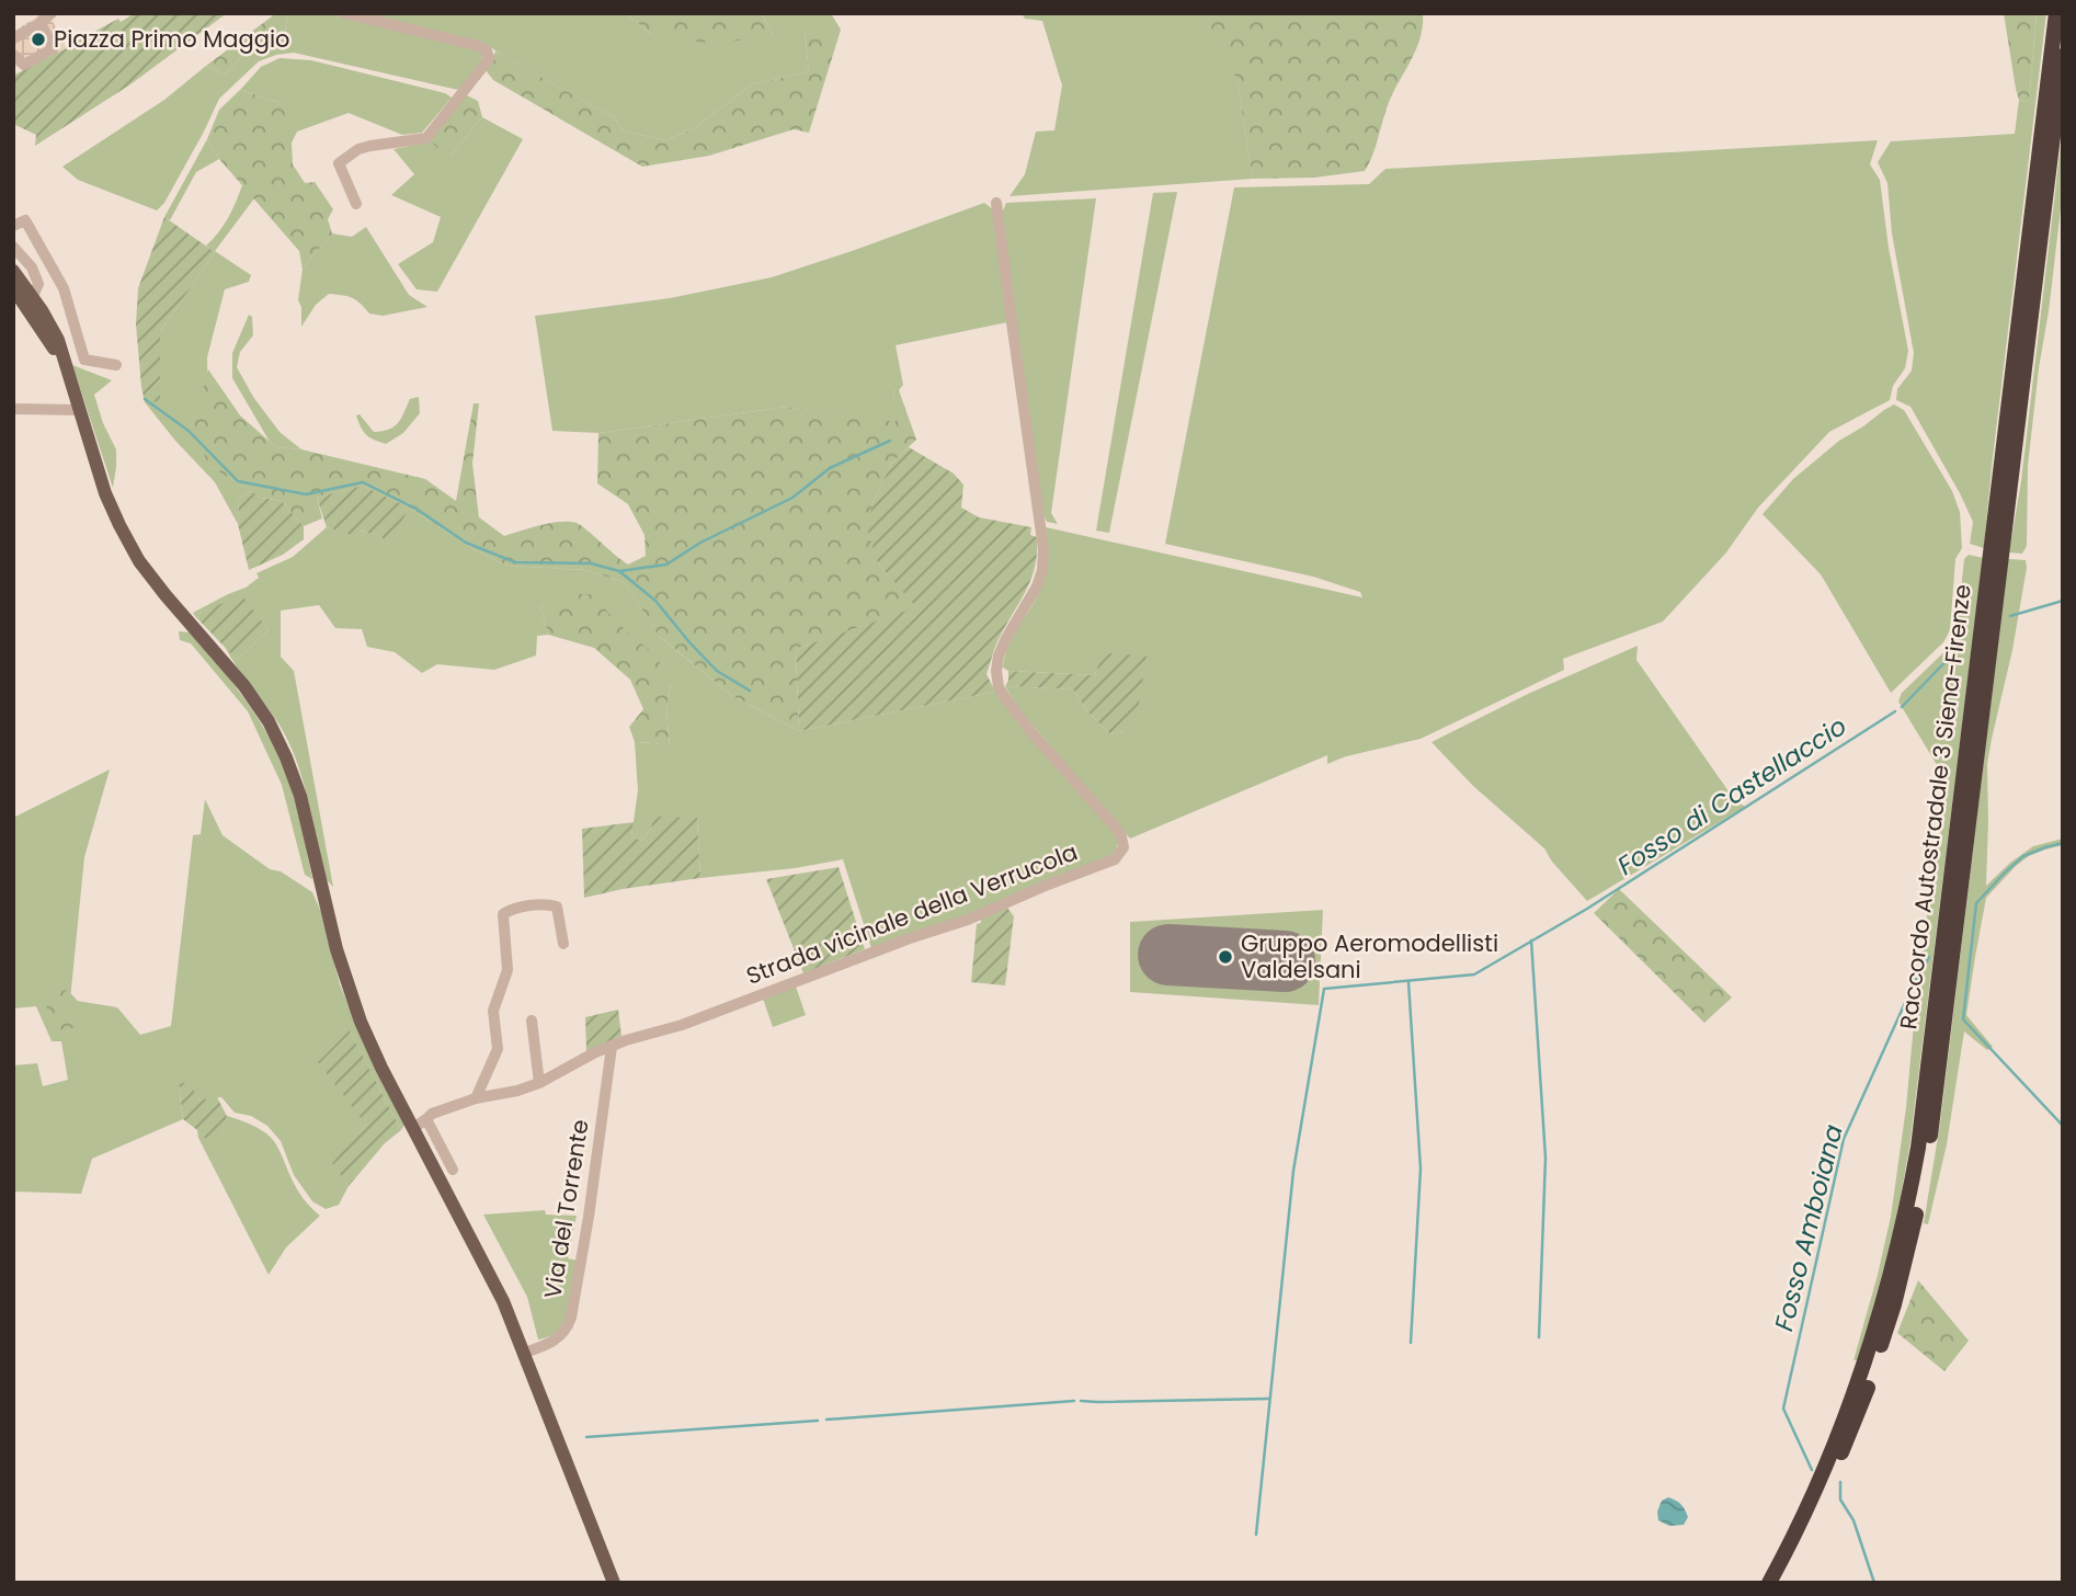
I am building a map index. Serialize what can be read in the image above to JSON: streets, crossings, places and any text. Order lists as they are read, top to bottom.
{
  "streets": {
    "highway": ["Raccordo Autostradale 3 Siena-Firenze"],
    "street": ["Strada vicinale della Verrucola", "Via del Torrente"]
  },
  "crossings": [
    ["Strada vicinale della Verrucola", "Via del Torrente"]
  ],
  "water": ["Fosso di Castellaccio", "Fosso Amboiana"],
  "places": ["Piazza Primo Maggio", "Gruppo Aeromodellisti Valdelsani"]
}
